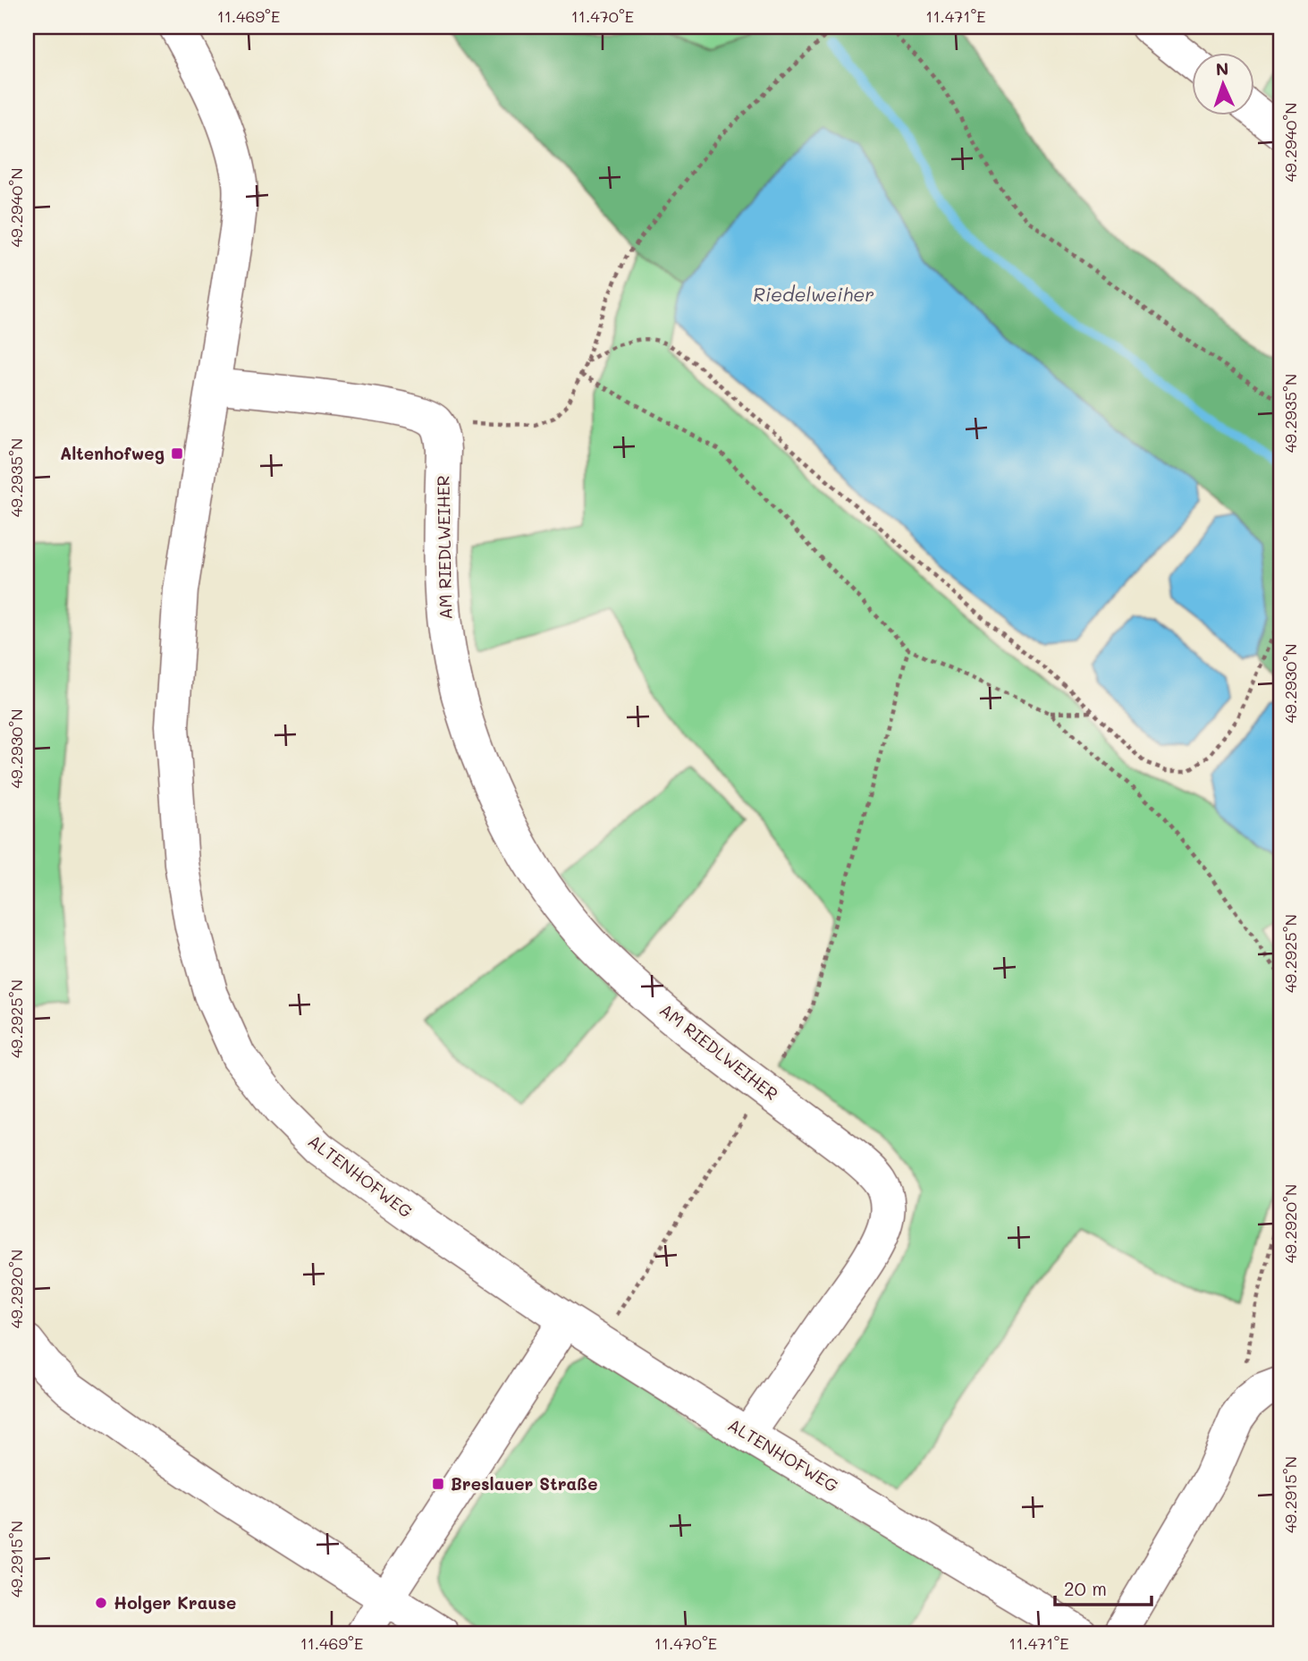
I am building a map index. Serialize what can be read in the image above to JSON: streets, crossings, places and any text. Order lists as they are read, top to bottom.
{
  "streets": {
    "street": ["AM RIEDLWEIHER", "ALTENHOFWEG"]
  },
  "crossings": [
    ["AM RIEDLWEIHER", "ALTENHOFWEG"]
  ],
  "water": ["Riedelweiher"],
  "places": {
    "transit": ["Altenhofweg", "Breslauer Straße"],
    "other": ["Holger Krause"]
  },
  "scale_bar": "20 m",
  "north": "top",
  "coordinates": [
    "11.469°E",
    "11.470°E",
    "11.471°E",
    "49.2940°N",
    "49.2935°N",
    "49.2930°N",
    "49.2925°N",
    "49.2920°N",
    "49.2915°N"
  ]
}
